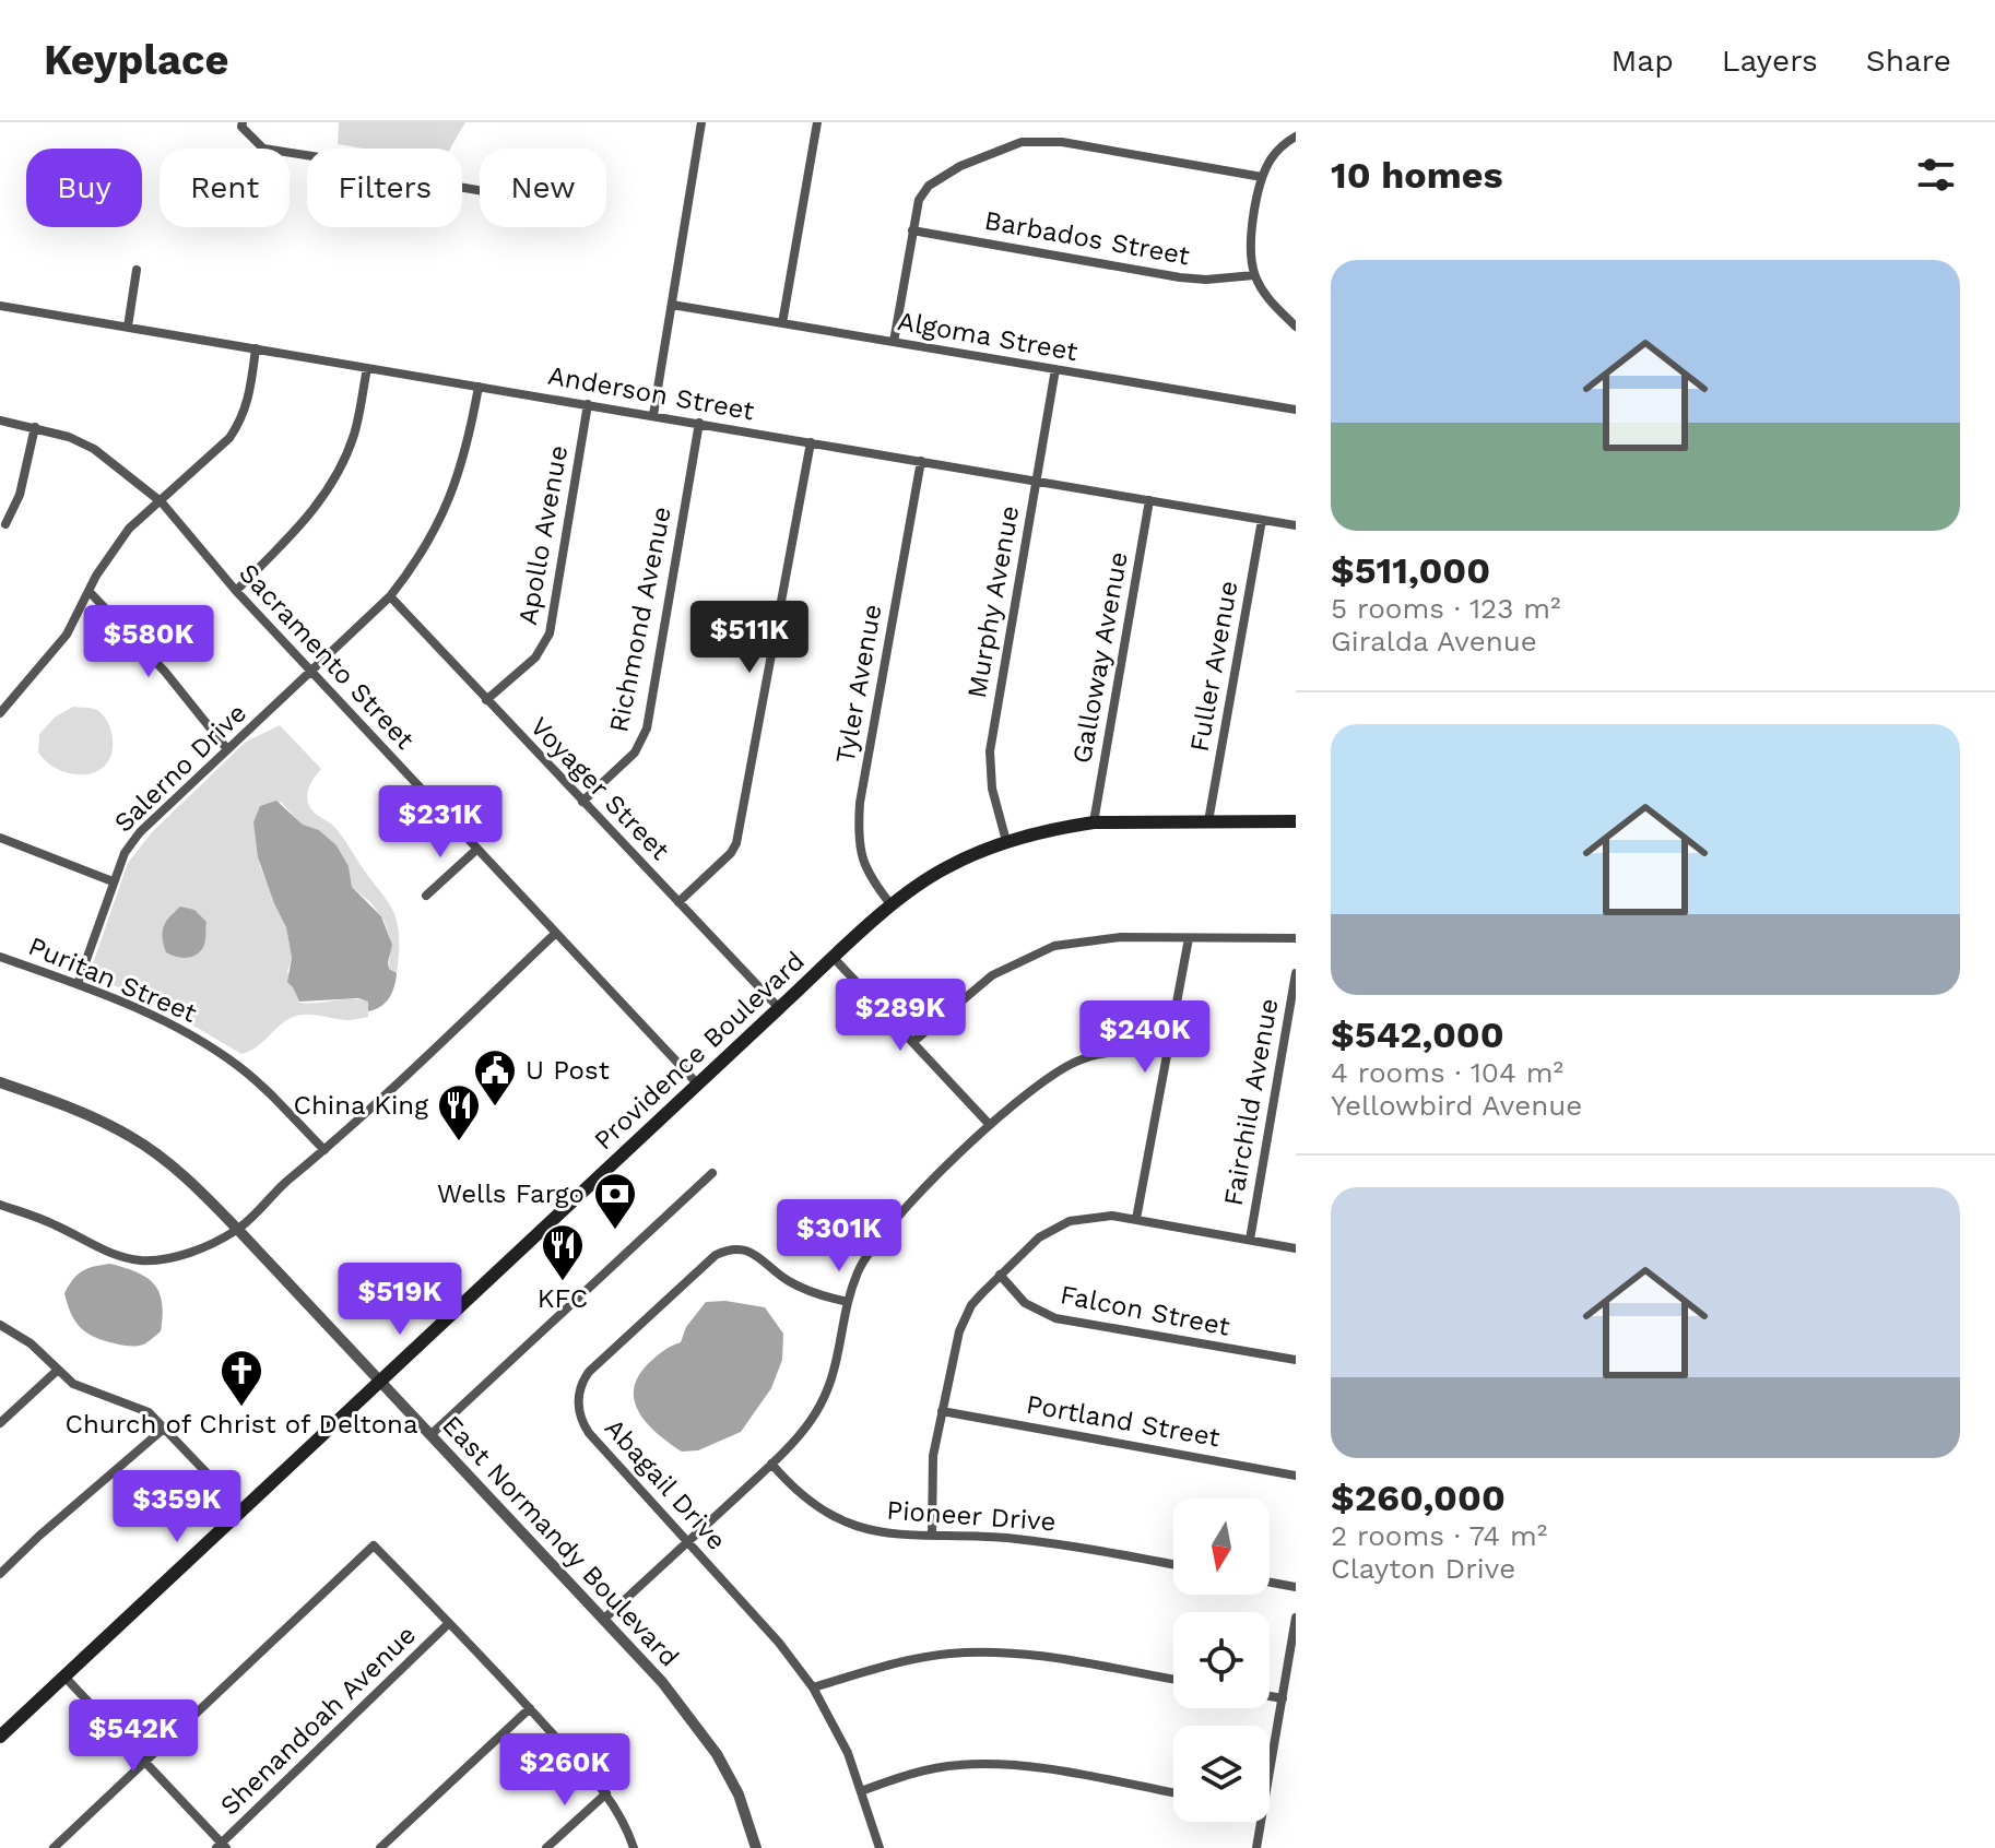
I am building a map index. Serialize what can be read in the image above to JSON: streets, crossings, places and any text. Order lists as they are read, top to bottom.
{
  "streets": {
    "main road": ["Providence Boulevard"],
    "street": [
      "Barbados Street",
      "Algoma Street",
      "Anderson Street",
      "Apollo Avenue",
      "Murphy Avenue",
      "Richmond Avenue",
      "Sacramento Street",
      "Galloway Avenue",
      "Fuller Avenue",
      "Tyler Avenue",
      "Salerno Drive",
      "Voyager Street",
      "Puritan Street",
      "Fairchild Avenue",
      "Falcon Street",
      "Portland Street",
      "Abagail Drive",
      "Pioneer Drive",
      "East Normandy Boulevard",
      "Shenandoah Avenue"
    ]
  },
  "crossings": [
    ["Algoma Street", "Murphy Avenue"],
    ["Anderson Street", "Apollo Avenue"],
    ["Anderson Street", "Murphy Avenue"],
    ["Anderson Street", "Richmond Avenue"],
    ["Anderson Street", "Galloway Avenue"],
    ["Anderson Street", "Fuller Avenue"],
    ["Anderson Street", "Tyler Avenue"],
    ["Anderson Street", "Salerno Drive"],
    ["Apollo Avenue", "Voyager Street"],
    ["Murphy Avenue", "Providence Boulevard"],
    ["Richmond Avenue", "Voyager Street"],
    ["Sacramento Street", "Salerno Drive"],
    ["Sacramento Street", "Providence Boulevard"],
    ["Galloway Avenue", "Providence Boulevard"],
    ["Fuller Avenue", "Providence Boulevard"],
    ["Tyler Avenue", "Providence Boulevard"],
    ["Salerno Drive", "Voyager Street"],
    ["Salerno Drive", "Puritan Street"],
    ["Voyager Street", "Providence Boulevard"],
    ["Providence Boulevard", "East Normandy Boulevard"]
  ],
  "places": {
    "public building": ["U Post"],
    "restaurant": ["China King", "KFC"],
    "bank": ["Wells Fargo"],
    "church": ["Church of Christ of Deltona"]
  },
  "north": "bottom",
  "page": {
    "header": "Keyplace",
    "nav": ["Map", "Layers", "Share"],
    "heading": "10 homes",
    "chip": [
      "Buy",
      "Rent",
      "Filters",
      "New"
    ],
    "list": [
      {
        "name": "$511,000",
        "note": "5 rooms · 123 m² · Giralda Avenue"
      },
      {
        "name": "$542,000",
        "note": "4 rooms · 104 m² · Yellowbird Avenue"
      },
      {
        "name": "$260,000",
        "note": "2 rooms · 74 m² · Clayton Drive"
      }
    ],
    "price": [
      "$511K",
      "$580K",
      "$231K",
      "$289K",
      "$240K",
      "$301K",
      "$519K",
      "$359K",
      "$542K",
      "$260K"
    ]
  }
}
